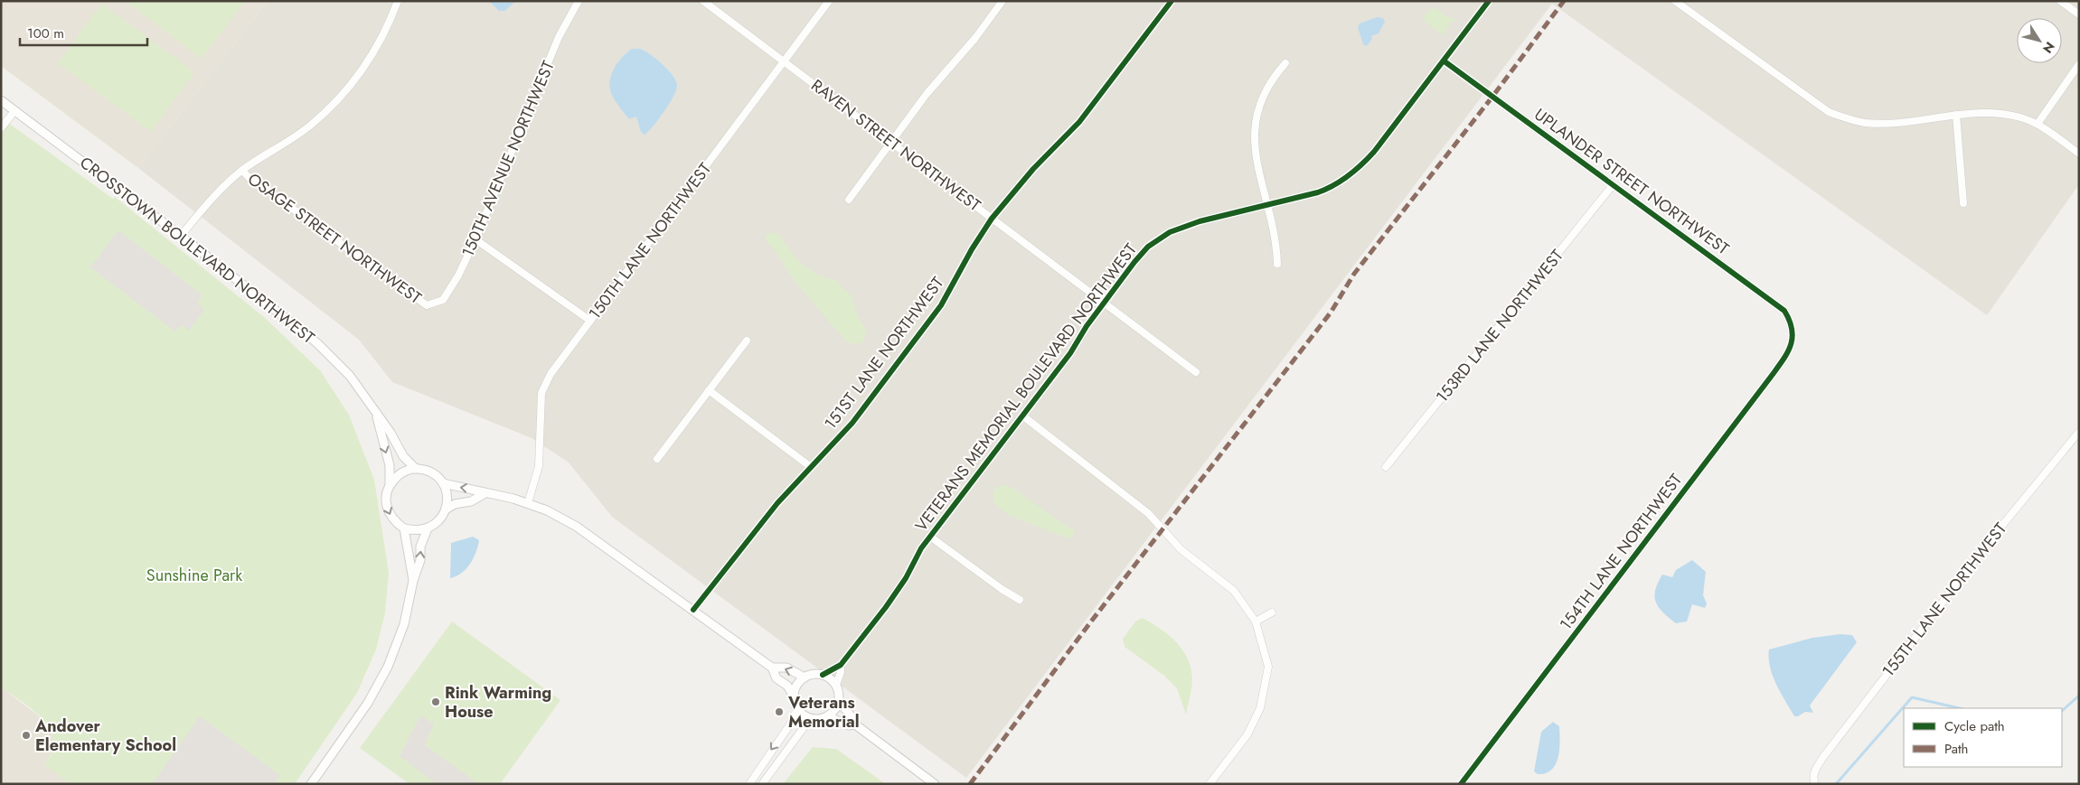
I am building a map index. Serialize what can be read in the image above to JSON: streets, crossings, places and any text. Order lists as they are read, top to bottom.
{
  "streets": {
    "street": [
      "RAVEN STREET NORTHWEST",
      "150TH AVENUE NORTHWEST",
      "UPLANDER STREET NORTHWEST",
      "OSAGE STREET NORTHWEST",
      "150TH LANE NORTHWEST",
      "CROSSTOWN BOULEVARD NORTHWEST",
      "153RD LANE NORTHWEST",
      "151ST LANE NORTHWEST",
      "VETERANS MEMORIAL BOULEVARD NORTHWEST",
      "154TH LANE NORTHWEST",
      "155TH LANE NORTHWEST"
    ]
  },
  "crossings": [
    ["RAVEN STREET NORTHWEST", "150TH LANE NORTHWEST"],
    ["RAVEN STREET NORTHWEST", "151ST LANE NORTHWEST"],
    ["RAVEN STREET NORTHWEST", "VETERANS MEMORIAL BOULEVARD NORTHWEST"],
    ["150TH AVENUE NORTHWEST", "OSAGE STREET NORTHWEST"],
    ["UPLANDER STREET NORTHWEST", "153RD LANE NORTHWEST"],
    ["UPLANDER STREET NORTHWEST", "VETERANS MEMORIAL BOULEVARD NORTHWEST"],
    ["UPLANDER STREET NORTHWEST", "154TH LANE NORTHWEST"]
  ],
  "parks": ["Sunshine Park"],
  "places": ["Rink Warming House", "Veterans Memorial", "Andover Elementary School"],
  "legend": ["Cycle path", "Path"],
  "scale_bar": "100 m",
  "north": "bottom right"
}
